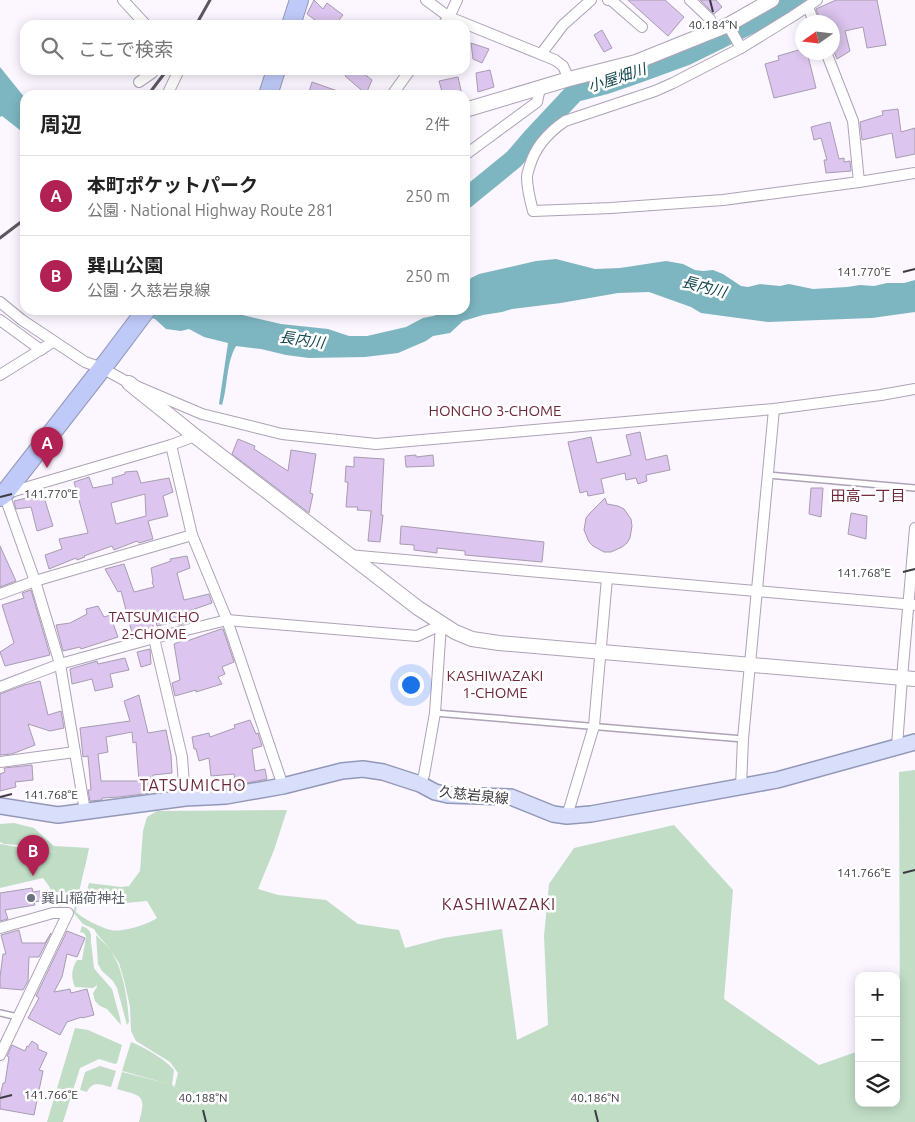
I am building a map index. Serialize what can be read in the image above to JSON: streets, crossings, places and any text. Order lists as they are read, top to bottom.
{
  "streets": {
    "main road": ["久慈岩泉線"]
  },
  "districts": [
    "HONCHO 3-CHOME",
    "田高一丁目",
    "TATSUMICHO 2-CHOME",
    "KASHIWAZAKI 1-CHOME",
    "TATSUMICHO",
    "KASHIWAZAKI"
  ],
  "water": ["小屋畑川", "長内川"],
  "places": ["巽山稲荷神社"],
  "north": "left",
  "page": {
    "search": "ここで検索",
    "heading": ["周辺", "2件"],
    "list": [
      {
        "mark": "A",
        "name": "本町ポケットパーク",
        "note": "公園 · National Highway Route 281",
        "value": "250 m"
      },
      {
        "mark": "B",
        "name": "巽山公園",
        "note": "公園 · 久慈岩泉線",
        "value": "250 m"
      }
    ],
    "pins": ["A", "B"],
    "map_buttons": ["+", "−"]
  },
  "coordinates": [
    "40.184°N",
    "141.770°E",
    "141.768°E",
    "141.766°E",
    "40.188°N",
    "40.186°N"
  ]
}
